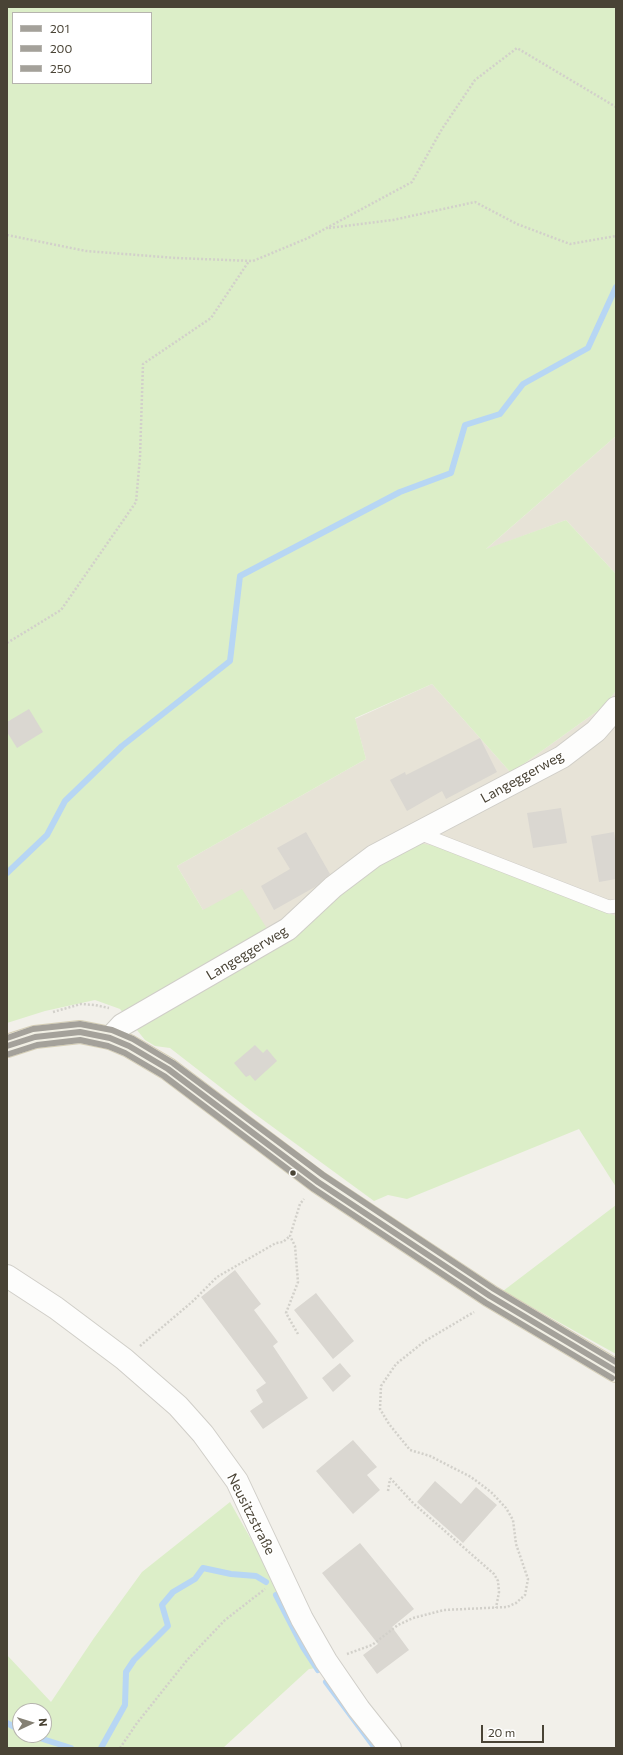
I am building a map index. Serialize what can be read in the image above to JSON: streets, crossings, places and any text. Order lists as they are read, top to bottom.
{
  "streets": {
    "street": ["Langeggerweg", "Neusitzstraße"]
  },
  "lines": ["transit line 250", "transit line 201", "transit line 200"],
  "legend": ["201", "200", "250"],
  "scale_bar": "20 m",
  "north": "right"
}
